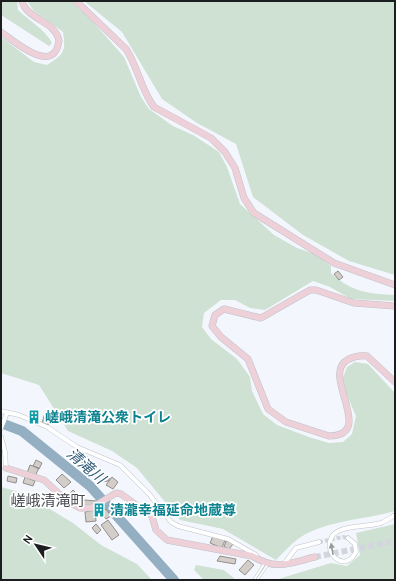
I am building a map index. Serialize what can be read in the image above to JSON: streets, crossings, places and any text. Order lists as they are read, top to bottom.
{
  "districts": ["嵯峨清滝町"],
  "water": ["清滝川"],
  "places": {
    "building": ["嵯峨清滝公衆トイレ", "清瀧幸福延命地蔵尊"]
  },
  "north": "top left"
}
